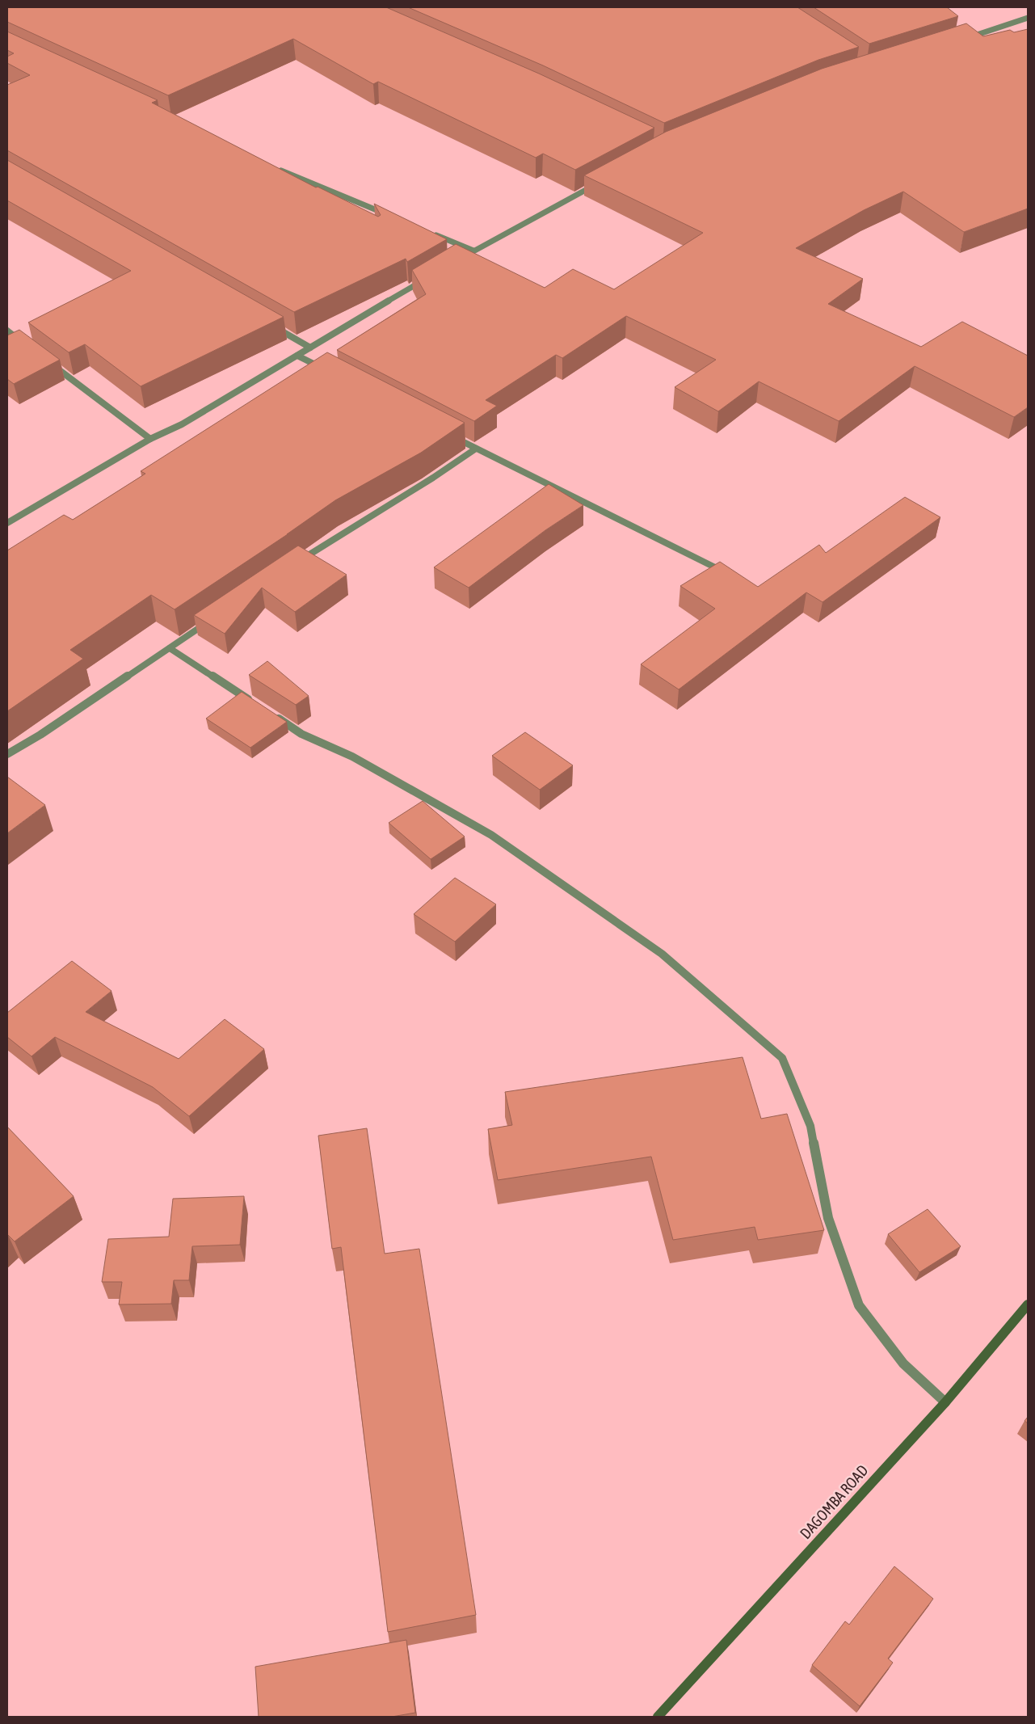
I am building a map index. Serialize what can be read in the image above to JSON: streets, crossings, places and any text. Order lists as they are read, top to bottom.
{
  "streets": {
    "street": ["DAGOMBA ROAD"]
  }
}
